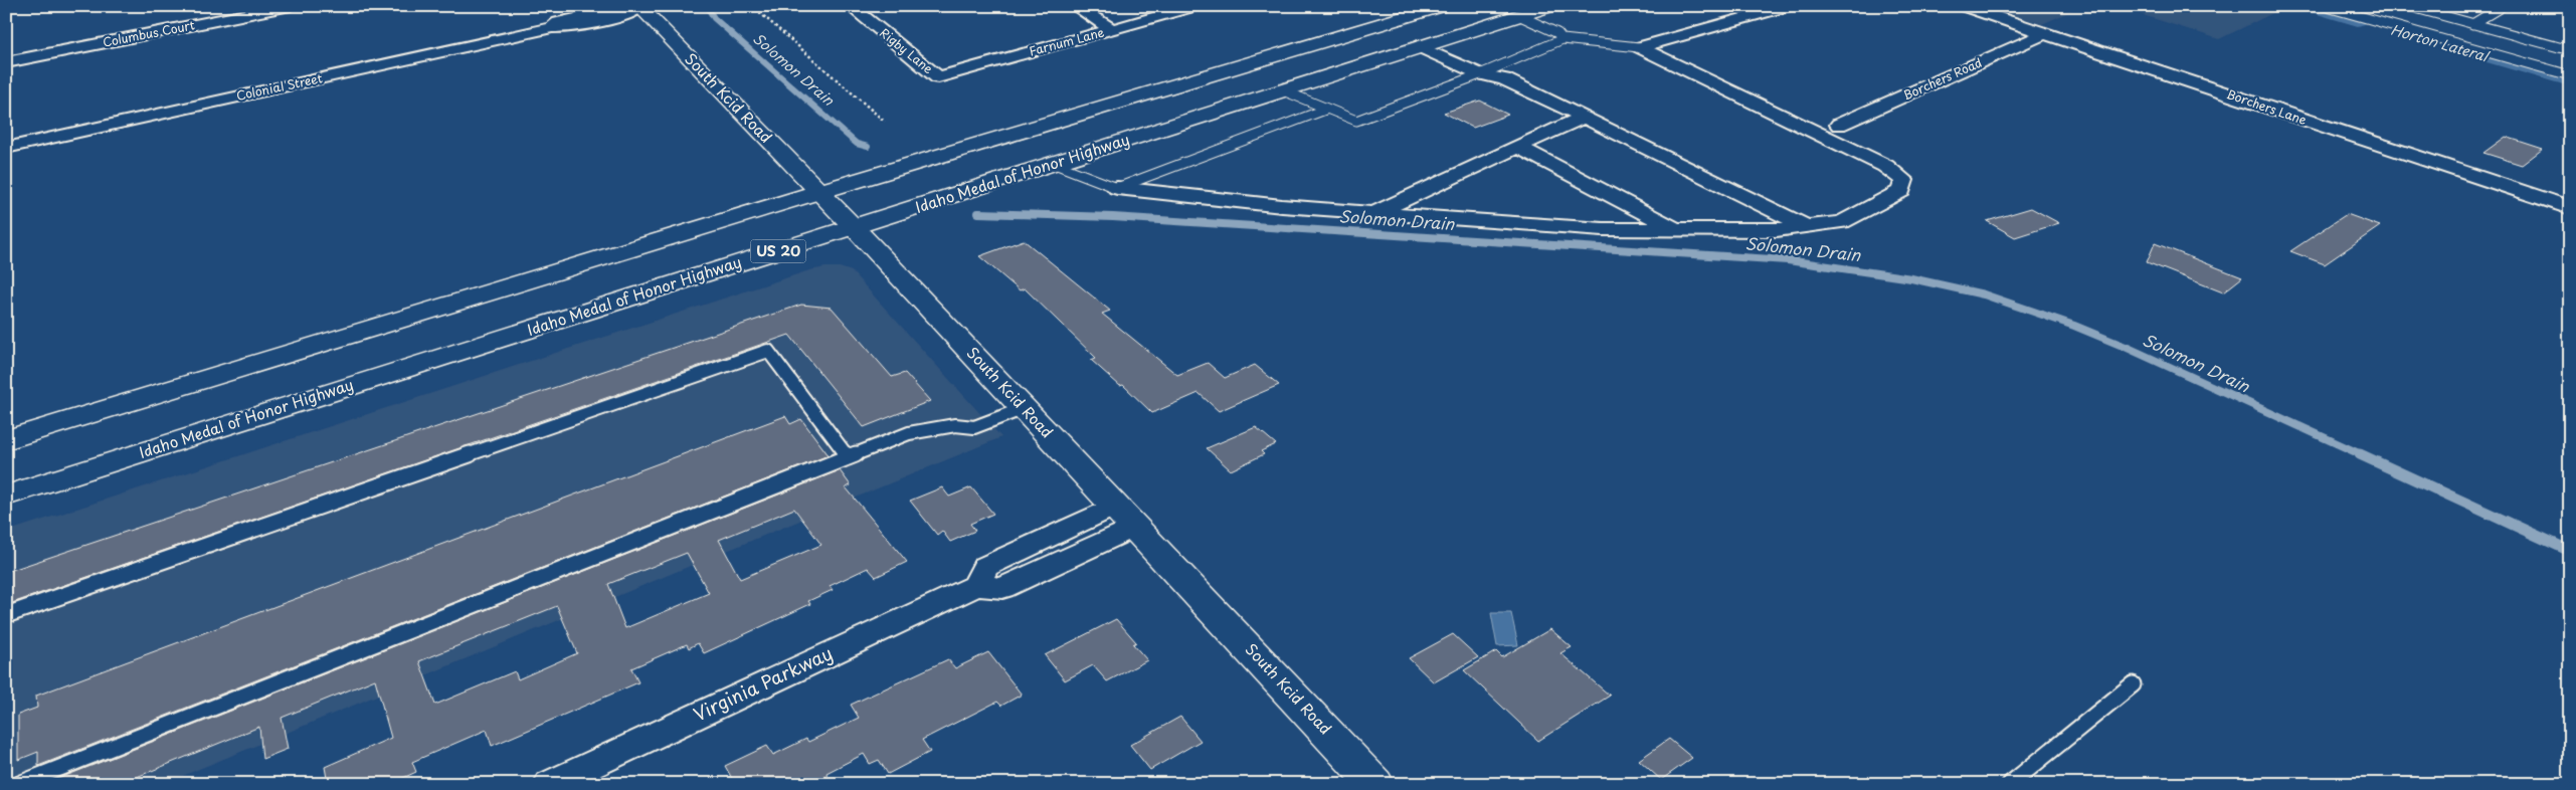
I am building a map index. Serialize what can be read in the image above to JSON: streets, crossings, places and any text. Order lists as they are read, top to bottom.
{
  "streets": {
    "main road": ["South Kcid Road", "Idaho Medal of Honor Highway", "US 20"],
    "street": [
      "Columbus Court",
      "Farnum Lane",
      "Rigby Lane",
      "Borchers Road",
      "Colonial Street",
      "Borchers Lane",
      "Virginia Parkway"
    ]
  },
  "crossings": [
    ["Farnum Lane", "Rigby Lane"],
    ["Borchers Road", "Borchers Lane"],
    ["Colonial Street", "South Kcid Road"],
    ["South Kcid Road", "Idaho Medal of Honor Highway"],
    ["South Kcid Road", "Virginia Parkway"]
  ],
  "water": ["Horton Lateral", "Solomon Drain"]
}
